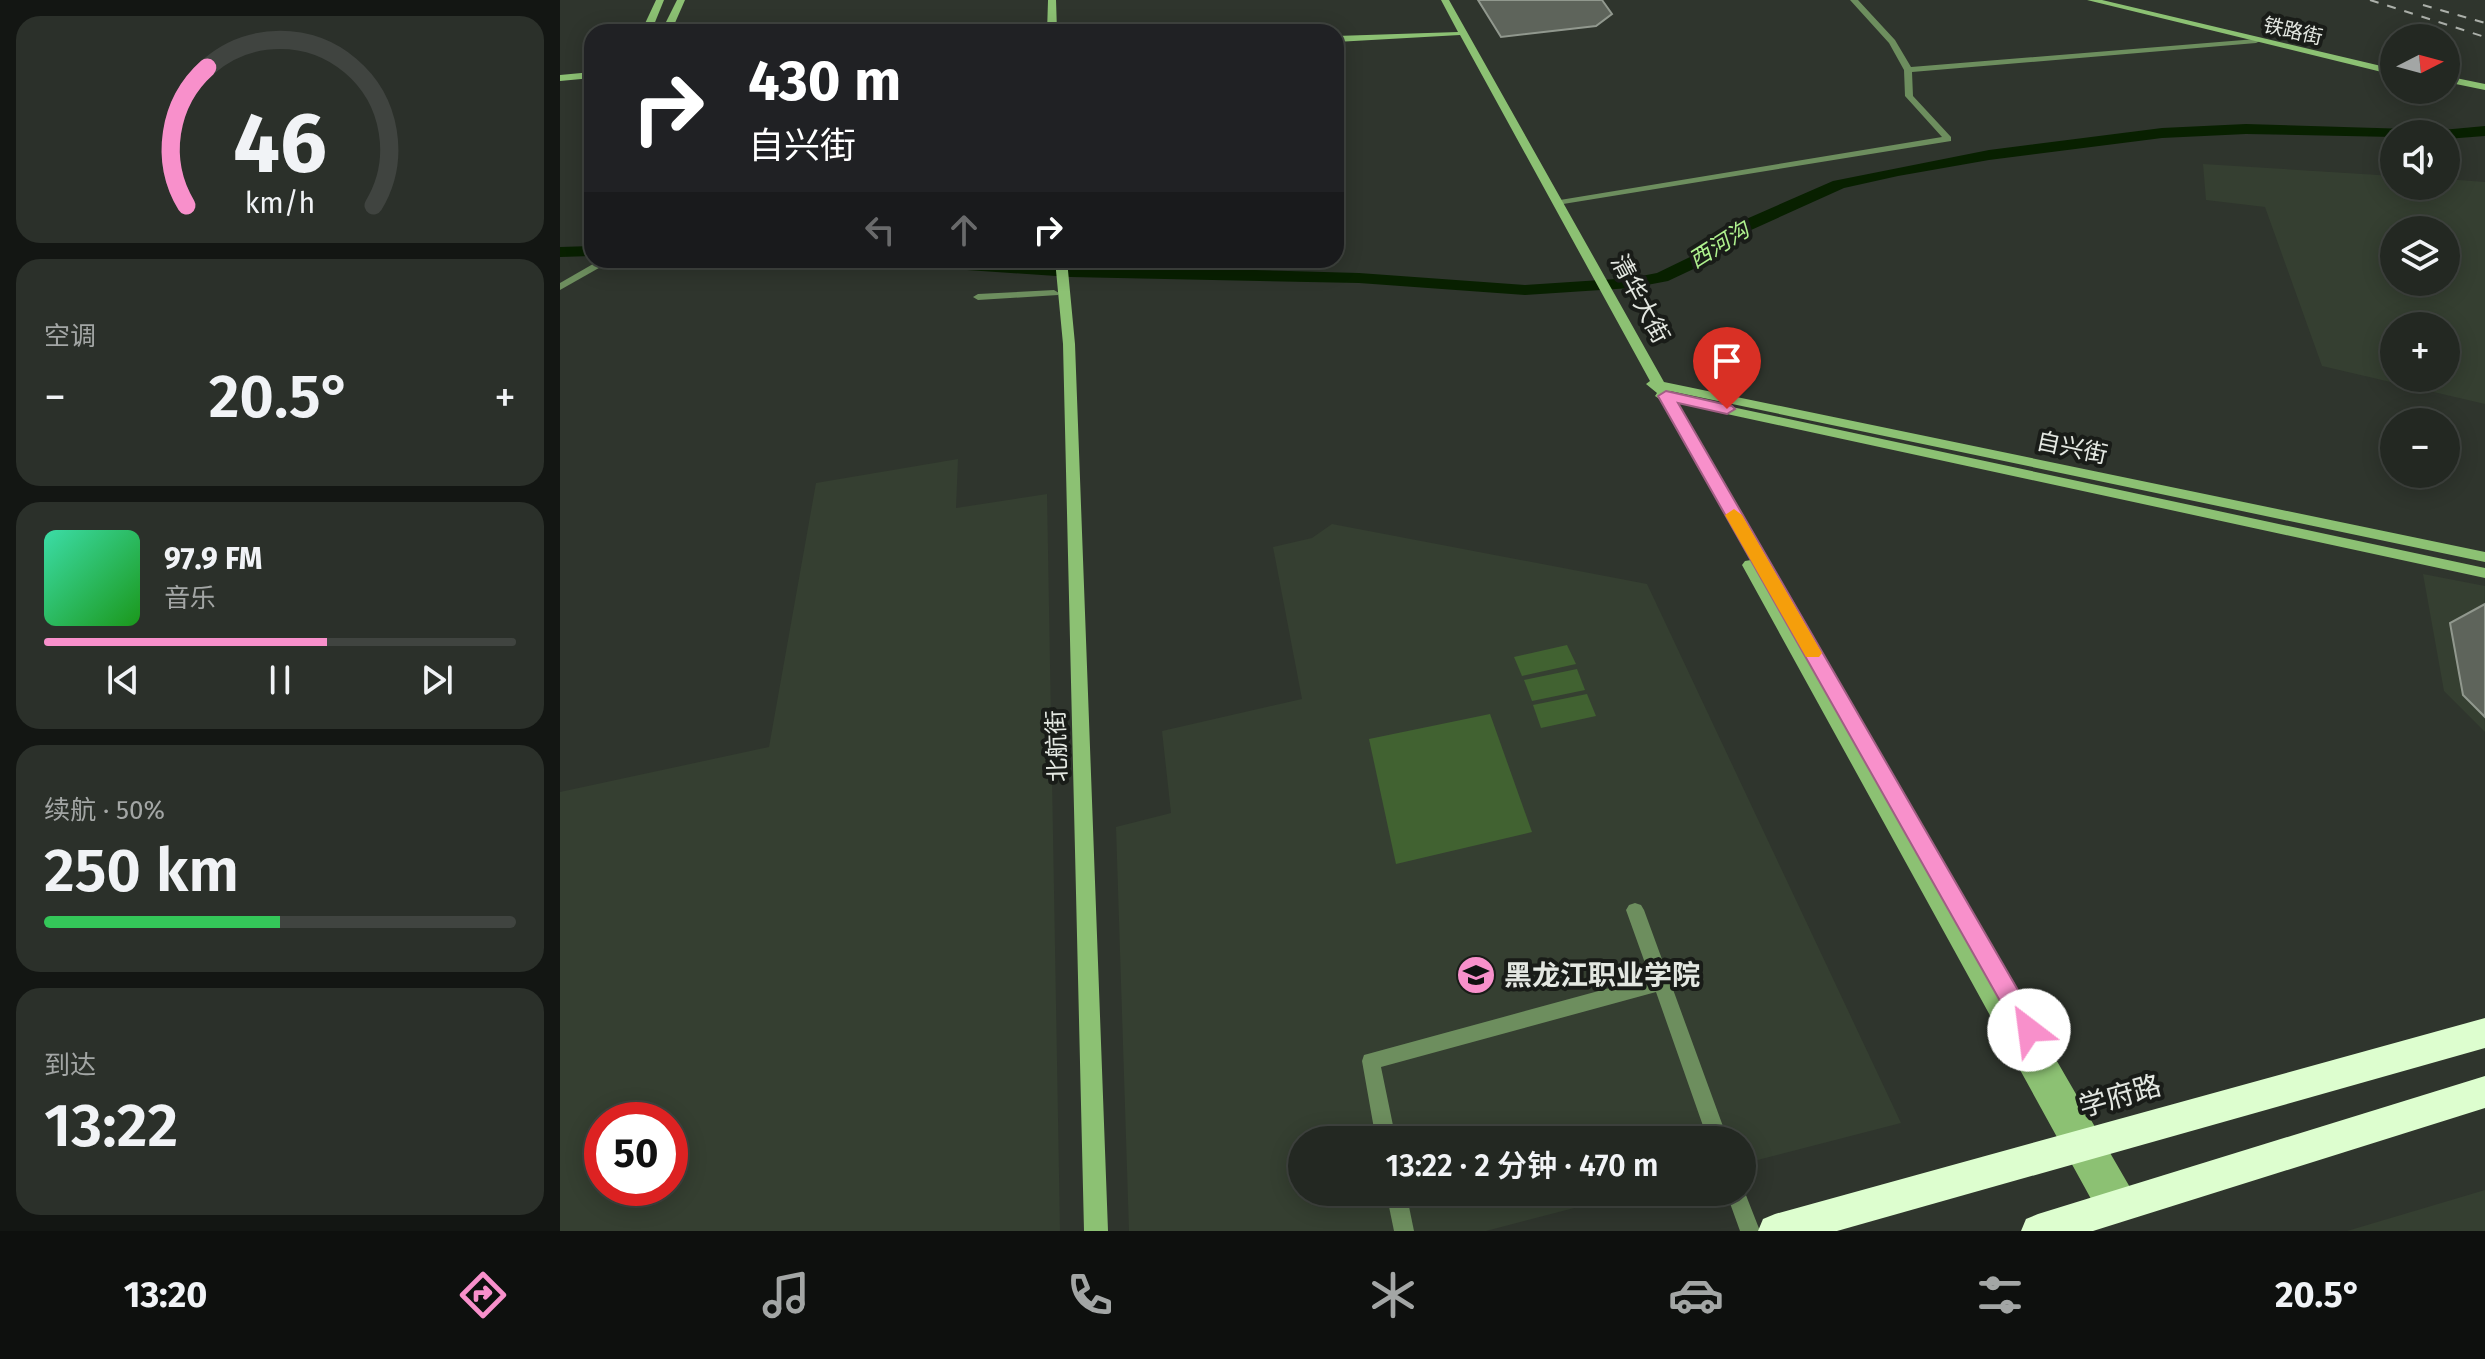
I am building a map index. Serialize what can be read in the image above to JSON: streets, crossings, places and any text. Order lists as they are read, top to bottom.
{
  "streets": {
    "highway": ["学府路"],
    "main road": [
      "铁路街",
      "清华大街",
      "自兴街",
      "北航街"
    ]
  },
  "crossings": [
    ["清华大街", "自兴街"],
    ["清华大街", "学府路"]
  ],
  "water": ["西河沟"],
  "places": {
    "school or university": ["黑龙江职业学院"]
  },
  "north": "right",
  "page": {
    "map_buttons": ["+", "−"],
    "turn": ["430 m", "自兴街"],
    "tile": [
      "空调",
      ["续航 · 50%", "250 km"],
      ["到达", "13:22"]
    ],
    "heat": ["−", "20.5°", "+"],
    "song": ["97.9 FM", "音乐"],
    "limit": "50",
    "trip": "13:22 · 2 分钟 · 470 m",
    "tabs": ["13:20", "20.5°"],
    "gauge": ["46", "km/h"]
  }
}
